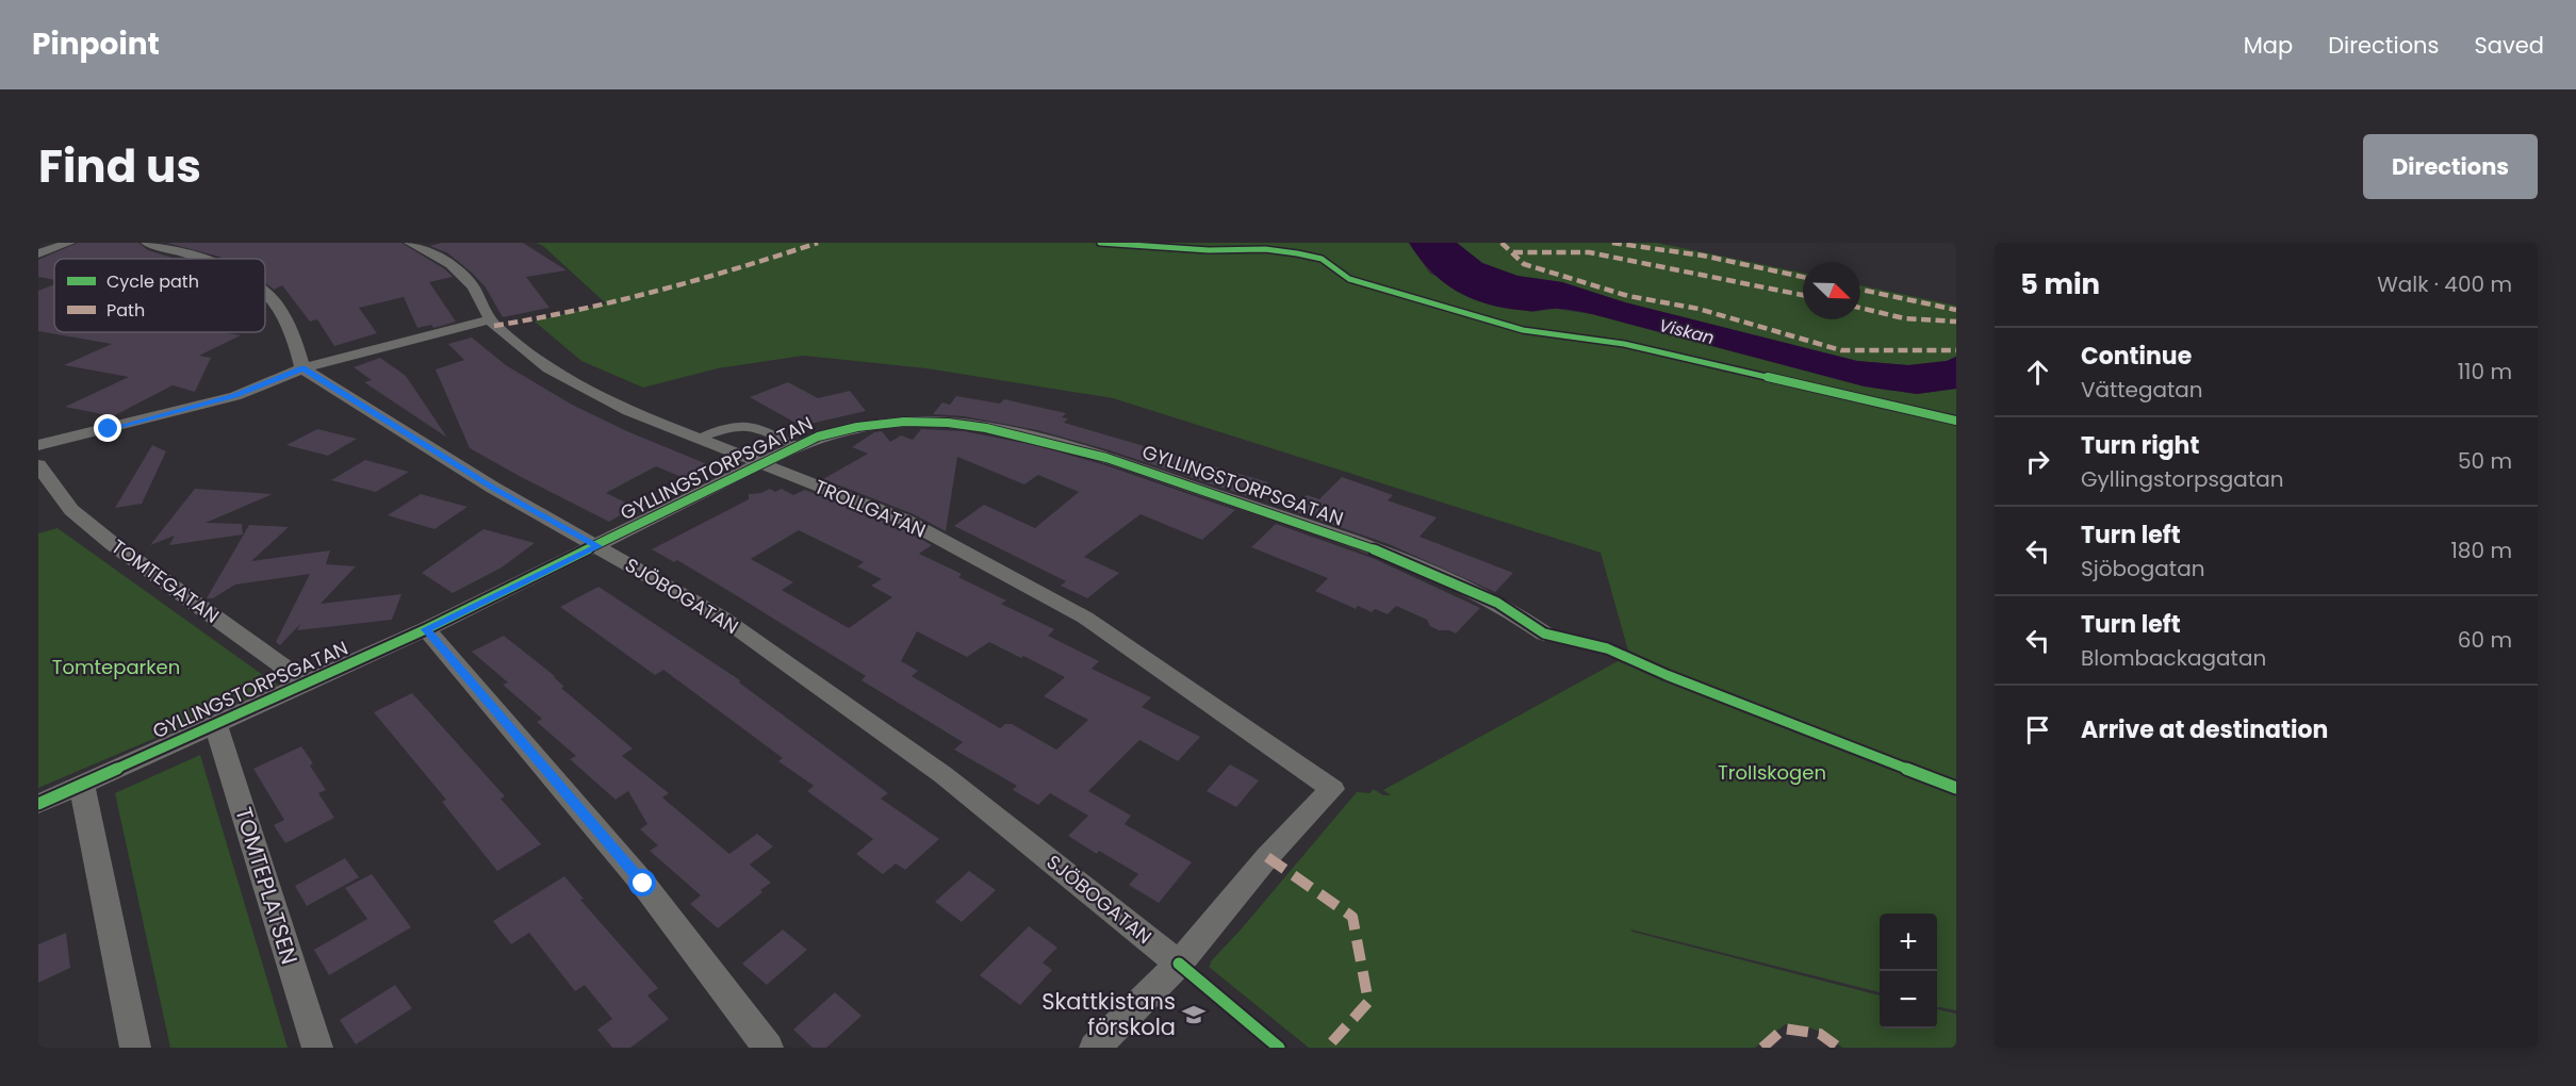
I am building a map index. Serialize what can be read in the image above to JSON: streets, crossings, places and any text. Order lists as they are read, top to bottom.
{
  "streets": {
    "street": [
      "GYLLINGSTORPSGATAN",
      "TROLLGATAN",
      "TOMTEGATAN",
      "SJÖBOGATAN",
      "TOMTEPLATSEN"
    ]
  },
  "crossings": [
    ["GYLLINGSTORPSGATAN", "TROLLGATAN"],
    ["GYLLINGSTORPSGATAN", "TOMTEGATAN"],
    ["GYLLINGSTORPSGATAN", "SJÖBOGATAN"],
    ["GYLLINGSTORPSGATAN", "TOMTEPLATSEN"],
    ["TROLLGATAN", "SJÖBOGATAN"]
  ],
  "water": ["Viskan"],
  "parks": ["Tomteparken", "Trollskogen"],
  "places": {
    "school or university": ["Skattkistans förskola"]
  },
  "legend": ["Cycle path", "Path"],
  "north": "bottom right",
  "page": {
    "header": "Pinpoint",
    "nav": ["Map", "Directions", "Saved"],
    "title": "Find us",
    "buttons": "Directions",
    "heading": ["5 min", "Walk · 400 m"],
    "list": [
      ["Continue", "Vättegatan", "110 m"],
      ["Turn right", "Gyllingstorpsgatan", "50 m"],
      ["Turn left", "Sjöbogatan", "180 m"],
      ["Turn left", "Blombackagatan", "60 m"],
      "Arrive at destination"
    ],
    "map_buttons": ["+", "−"]
  }
}
